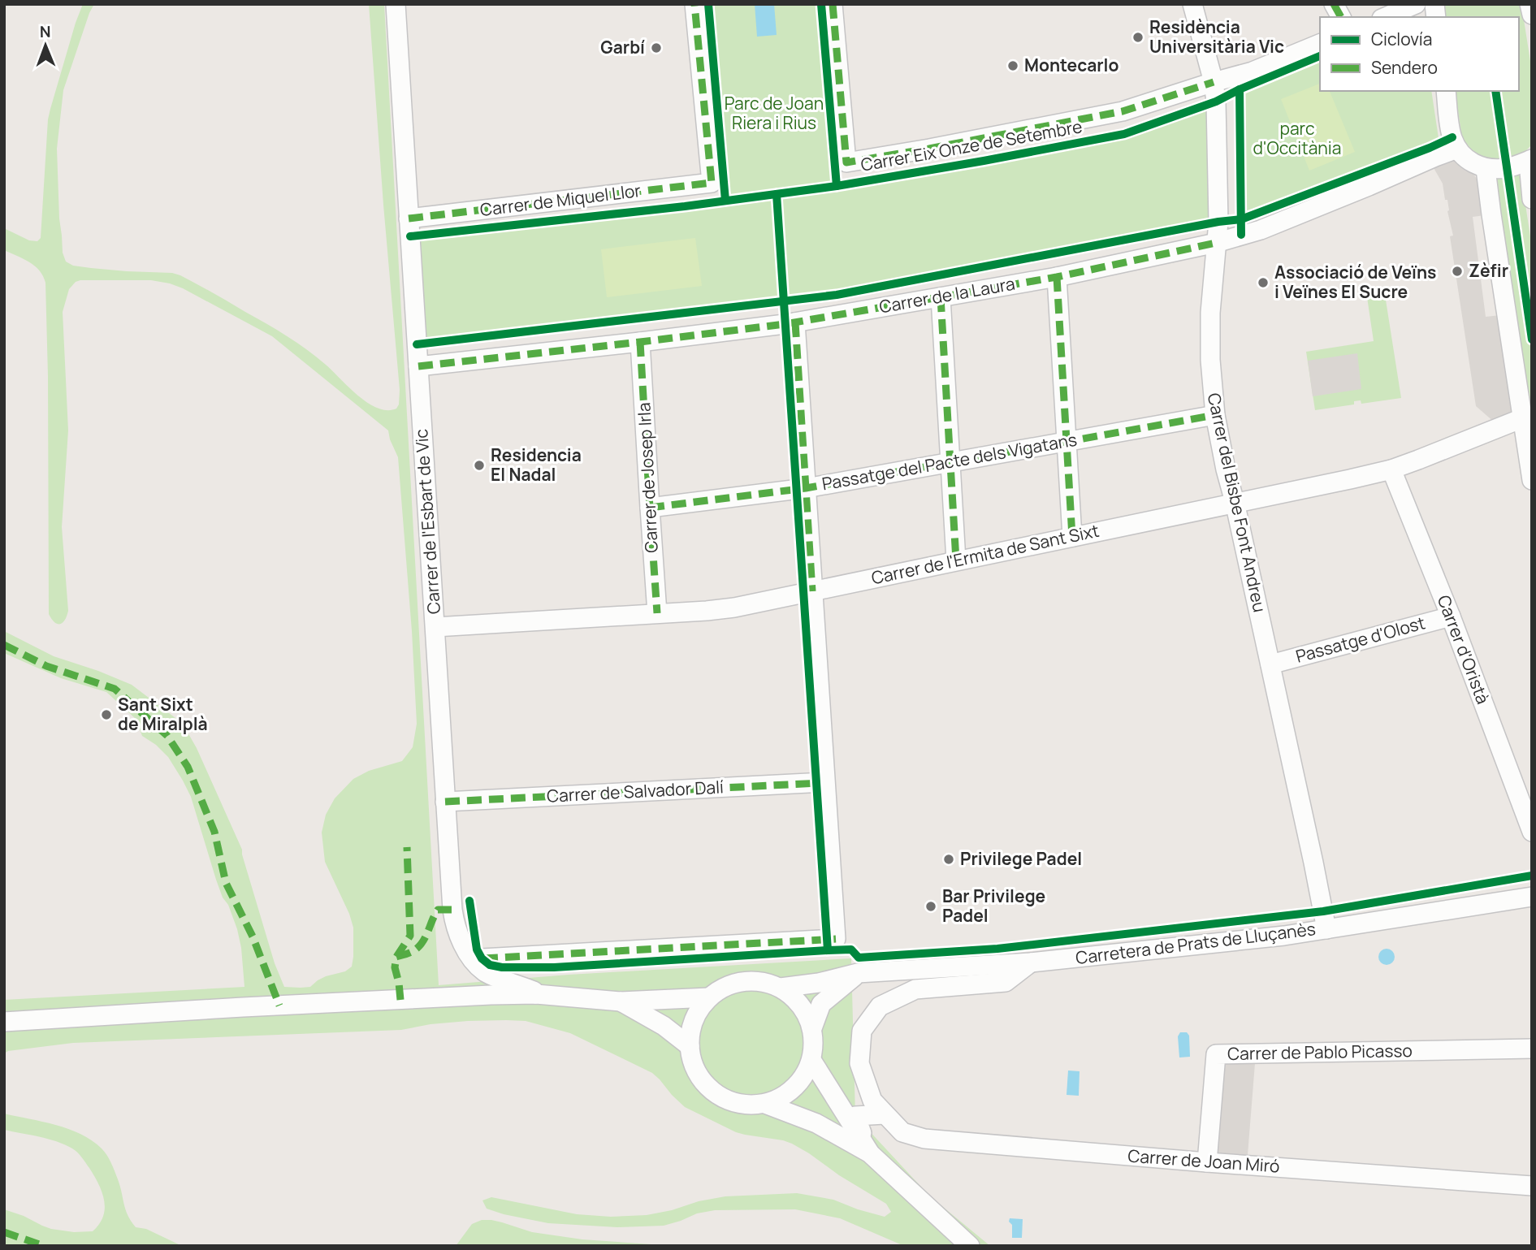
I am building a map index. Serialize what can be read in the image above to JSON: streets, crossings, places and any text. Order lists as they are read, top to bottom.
{
  "streets": {
    "street": [
      "Carrer de Miquel Llor",
      "Carrer de la Laura",
      "Passatge del Pacte dels Vigatans",
      "Carrer de Josep Irla",
      "Carrer del Bisbe Font Andreu",
      "Carrer de l'Esbart de Vic",
      "Carrer de l'Ermita de Sant Sixt",
      "Passatge d'Olost",
      "Carrer d'Oristà",
      "Carrer de Salvador Dalí",
      "Carretera de Prats de Lluçanès",
      "Carrer de Pablo Picasso",
      "Carrer de Joan Miró"
    ],
    "cycle path": ["Carrer Eix Onze de Setembre"]
  },
  "crossings": [
    ["Carrer de Miquel Llor", "Carrer de l'Esbart de Vic"],
    ["Carrer de la Laura", "Carrer de Josep Irla"],
    ["Carrer de la Laura", "Carrer del Bisbe Font Andreu"],
    ["Carrer de la Laura", "Carrer de l'Esbart de Vic"],
    ["Passatge del Pacte dels Vigatans", "Carrer de Josep Irla"],
    ["Passatge del Pacte dels Vigatans", "Carrer del Bisbe Font Andreu"],
    ["Carrer de Josep Irla", "Carrer de l'Ermita de Sant Sixt"],
    ["Carrer del Bisbe Font Andreu", "Carrer de l'Ermita de Sant Sixt"],
    ["Carrer del Bisbe Font Andreu", "Passatge d'Olost"],
    ["Carrer del Bisbe Font Andreu", "Carretera de Prats de Lluçanès"],
    ["Carrer de l'Esbart de Vic", "Carrer de l'Ermita de Sant Sixt"],
    ["Carrer de l'Esbart de Vic", "Carrer de Salvador Dalí"],
    ["Carrer de l'Ermita de Sant Sixt", "Carrer d'Oristà"],
    ["Passatge d'Olost", "Carrer d'Oristà"],
    ["Carretera de Prats de Lluçanès", "Carrer de Joan Miró"],
    ["Carrer de Pablo Picasso", "Carrer de Joan Miró"]
  ],
  "parks": ["Parc de Joan Riera i Rius", "parc d'Occitània"],
  "places": [
    "Residència Universitària Vic",
    "Garbí",
    "Montecarlo",
    "Zèfir",
    "Associació de Veïns i Veïnes El Sucre",
    "Residencia El Nadal",
    "Sant Sixt de Miralplà",
    "Privilege Padel",
    "Bar Privilege Padel"
  ],
  "legend": ["Ciclovía", "Sendero"],
  "north": "top"
}
